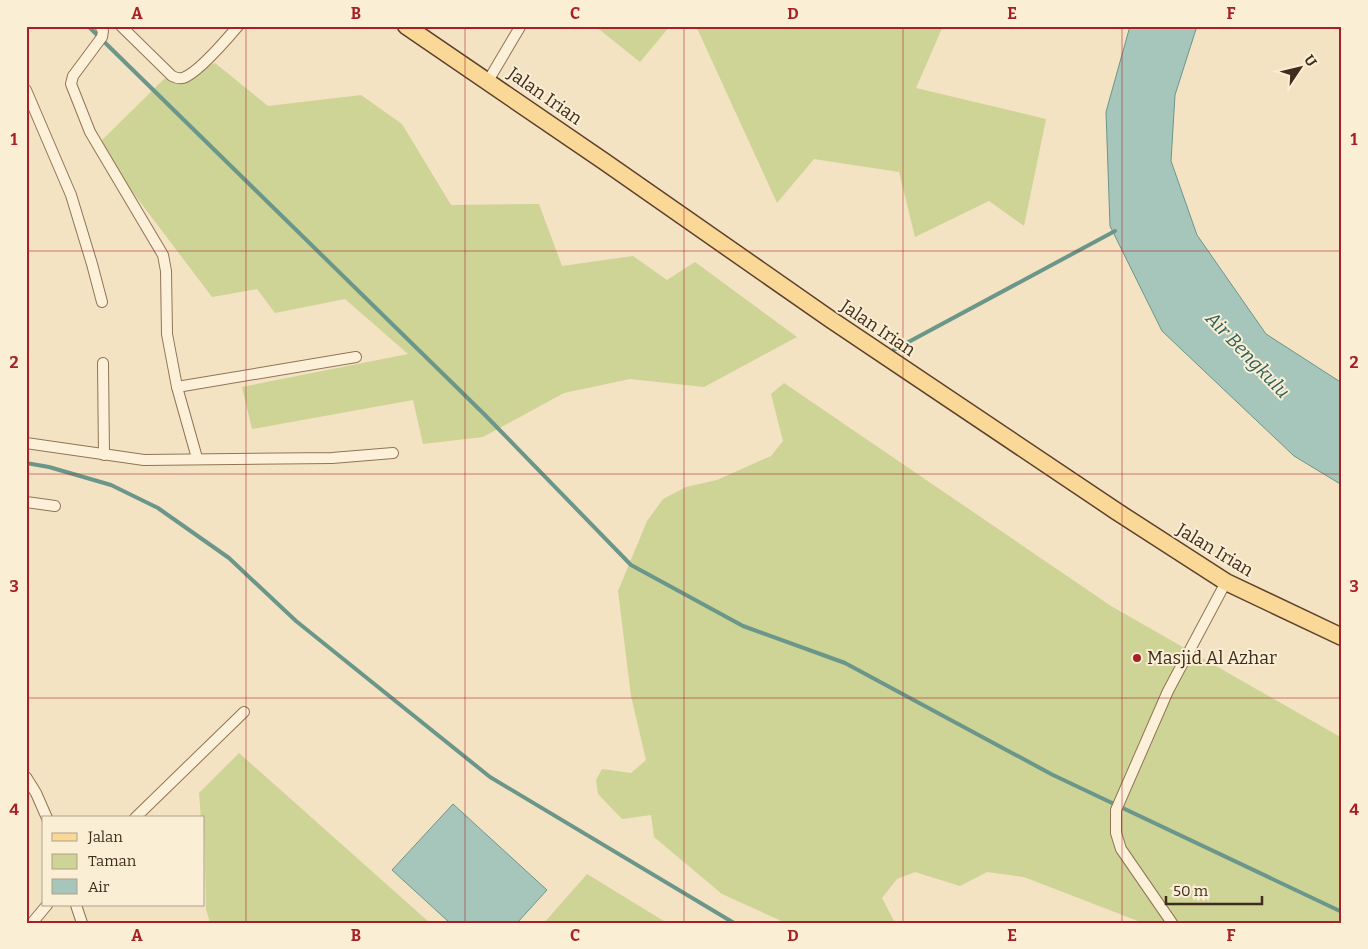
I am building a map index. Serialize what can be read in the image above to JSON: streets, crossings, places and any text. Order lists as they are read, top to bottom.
{
  "streets": {
    "main road": ["Jalan Irian"]
  },
  "water": ["Air Bengkulu"],
  "places": ["Masjid Al Azhar"],
  "legend": ["Jalan", "Taman", "Air"],
  "scale_bar": "50 m",
  "north": "top right",
  "grid": {
    "columns": [
      "A",
      "B",
      "C",
      "D",
      "E",
      "F"
    ],
    "rows": [
      "1",
      "2",
      "3",
      "4"
    ]
  }
}
